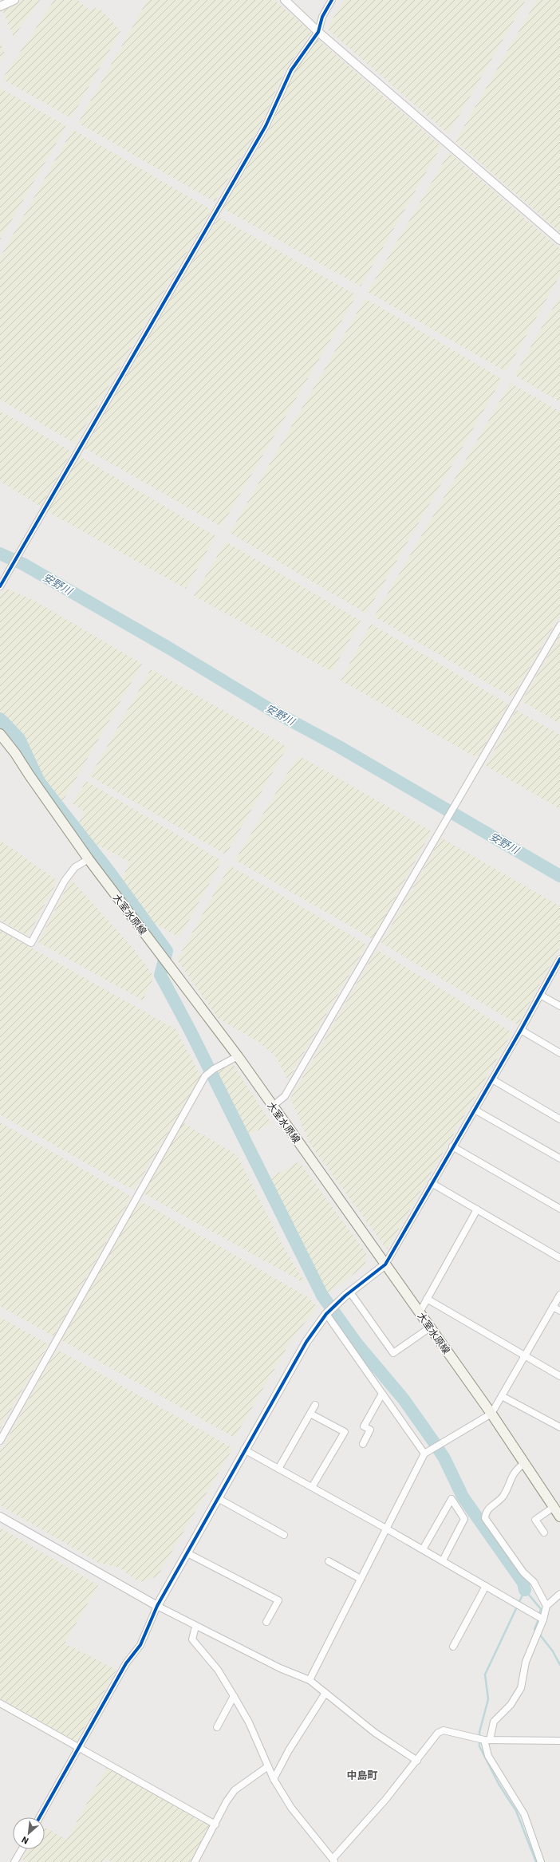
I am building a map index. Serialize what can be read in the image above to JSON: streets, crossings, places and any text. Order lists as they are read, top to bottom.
{
  "streets": {
    "main road": ["大室水原線"]
  },
  "districts": ["中島町"],
  "water": ["安野川"],
  "north": "bottom left"
}
